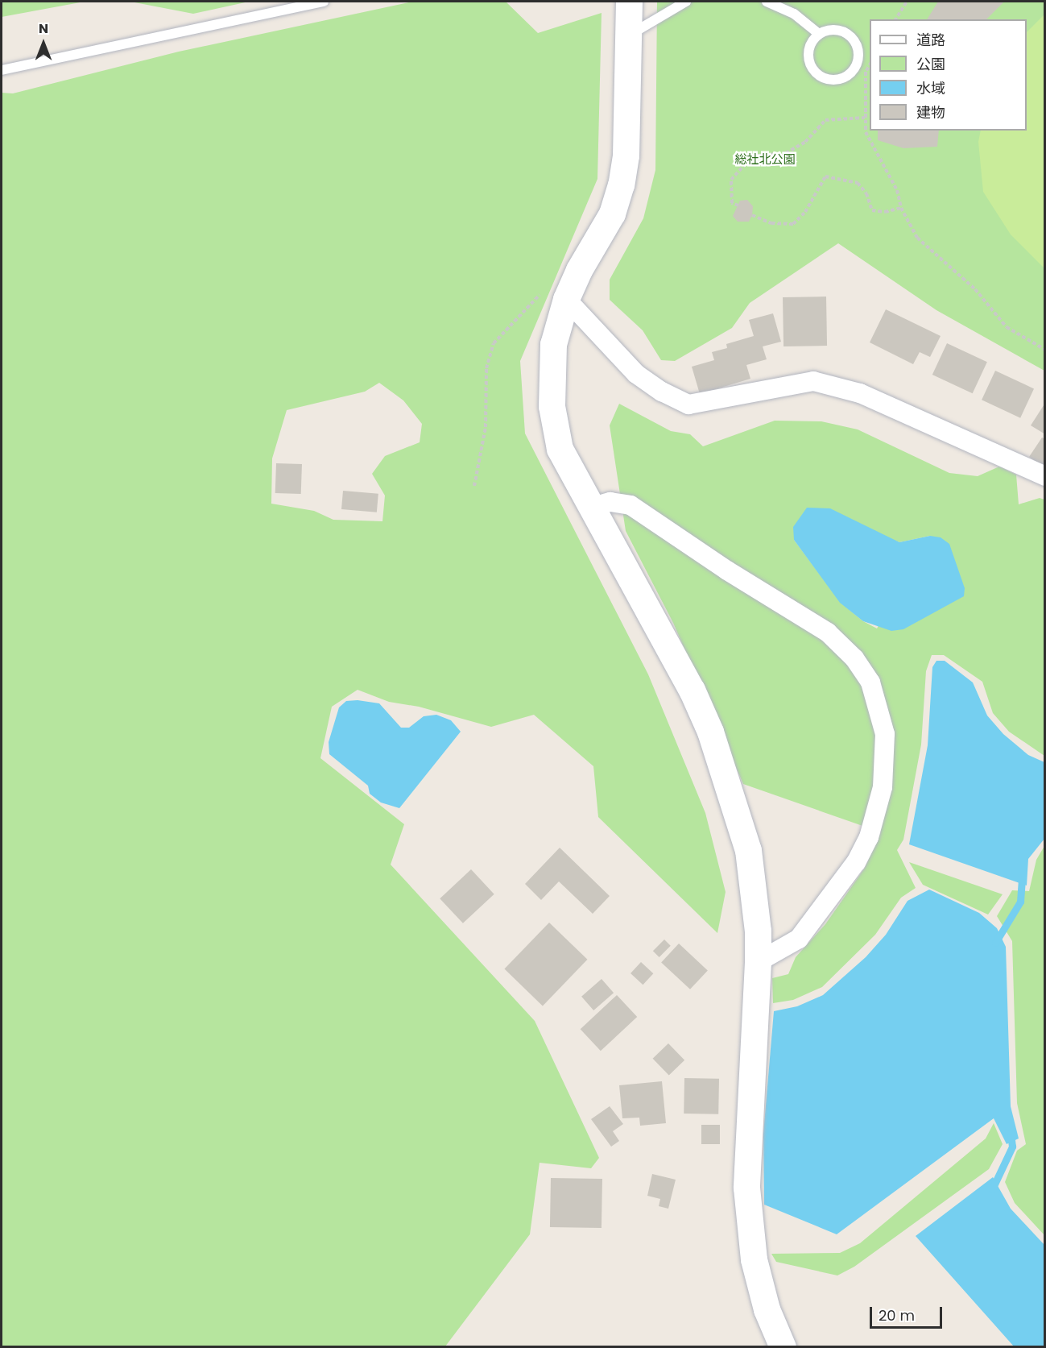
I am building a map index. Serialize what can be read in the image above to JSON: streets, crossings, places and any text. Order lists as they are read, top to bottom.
{
  "parks": ["総社北公園"],
  "legend": [
    "道路",
    "公園",
    "水域",
    "建物"
  ],
  "scale_bar": "20 m",
  "north": "top"
}
